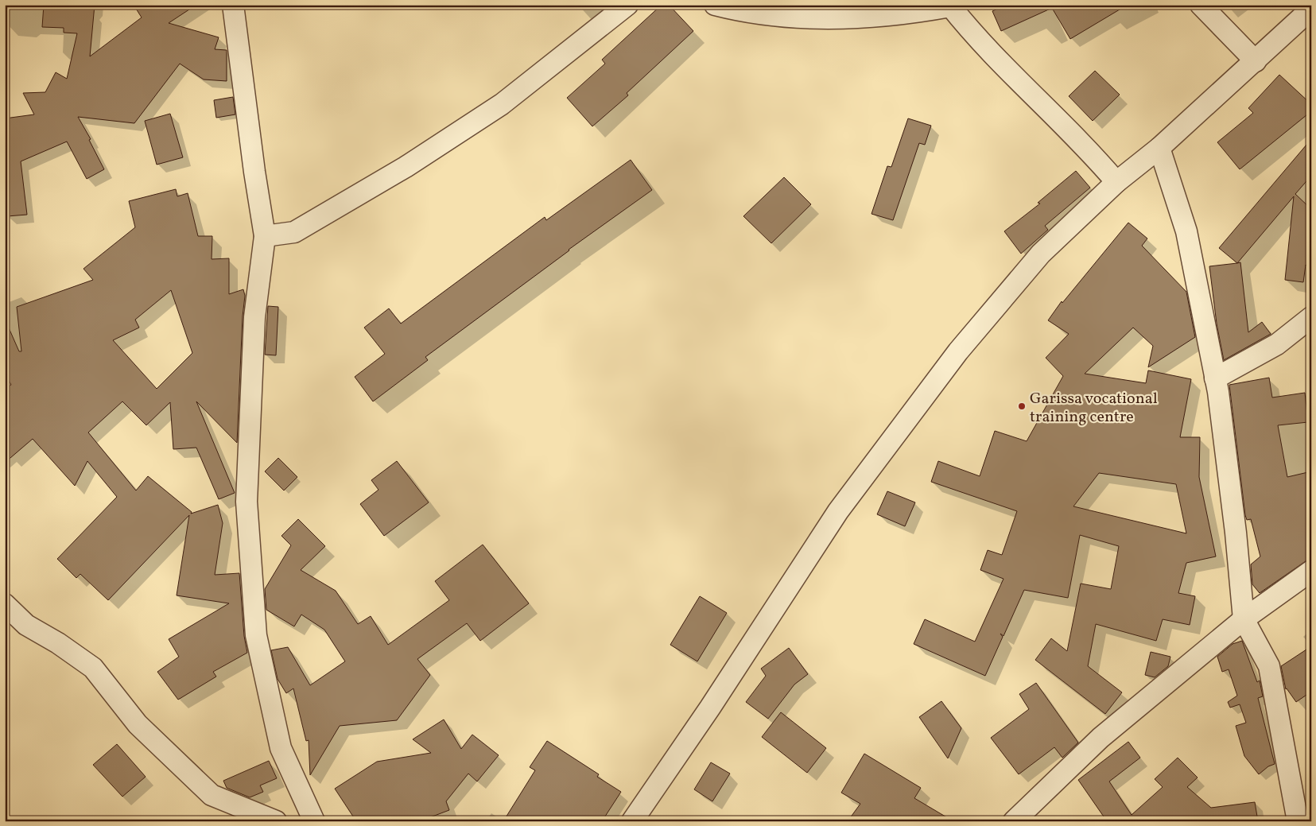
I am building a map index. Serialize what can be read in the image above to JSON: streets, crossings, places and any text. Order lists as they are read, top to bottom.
{
  "places": ["Garissa vocational training centre"]
}
